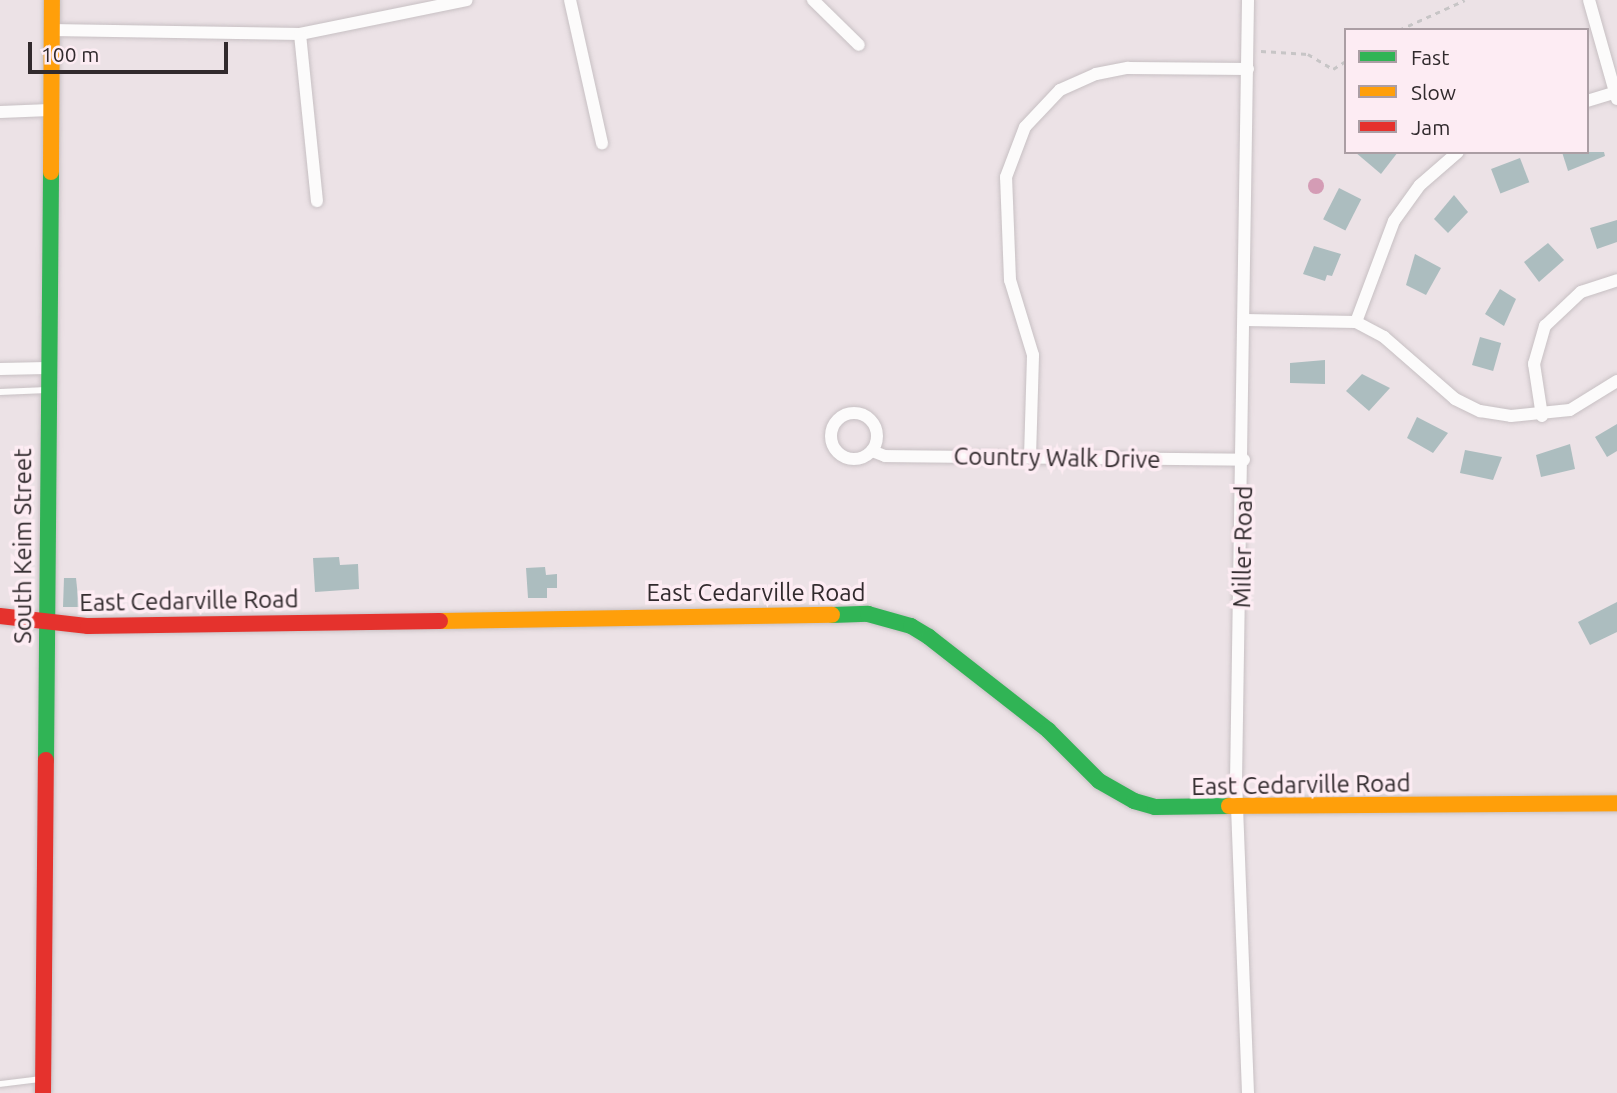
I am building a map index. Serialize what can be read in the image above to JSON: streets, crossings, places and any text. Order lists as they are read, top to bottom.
{
  "streets": {
    "street": [
      "Country Walk Drive",
      "South Keim Street",
      "Miller Road",
      "East Cedarville Road"
    ]
  },
  "crossings": [
    ["Country Walk Drive", "Miller Road"],
    ["South Keim Street", "East Cedarville Road"],
    ["Miller Road", "East Cedarville Road"]
  ],
  "legend": ["Fast", "Slow", "Jam"],
  "scale_bar": "100 m"
}
